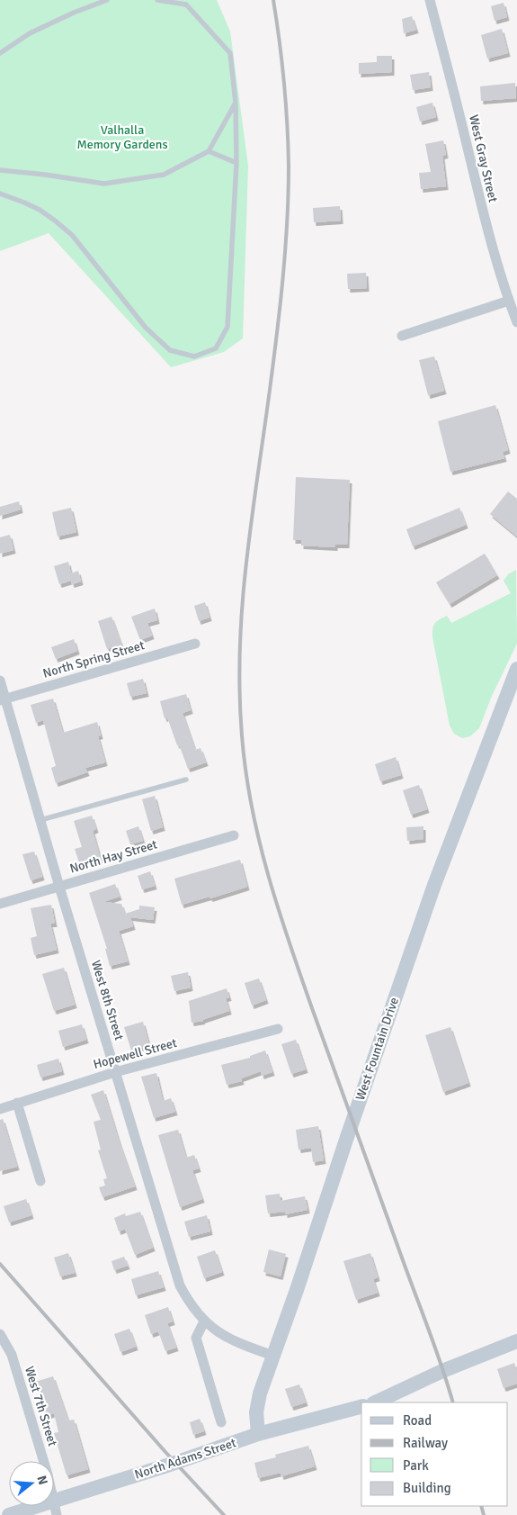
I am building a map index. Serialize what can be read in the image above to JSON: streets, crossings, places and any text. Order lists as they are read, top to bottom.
{
  "streets": {
    "street": [
      "West Gray Street",
      "North Spring Street",
      "North Hay Street",
      "West 8th Street",
      "West Fountain Drive",
      "Hopewell Street",
      "West 7th Street",
      "North Adams Street"
    ]
  },
  "crossings": [
    ["North Spring Street", "West 8th Street"],
    ["North Hay Street", "West 8th Street"],
    ["West 8th Street", "West Fountain Drive"],
    ["West 8th Street", "Hopewell Street"],
    ["West Fountain Drive", "North Adams Street"],
    ["West 7th Street", "North Adams Street"]
  ],
  "parks": ["Valhalla Memory Gardens"],
  "legend": [
    "Road",
    "Railway",
    "Park",
    "Building"
  ],
  "north": "right"
}
